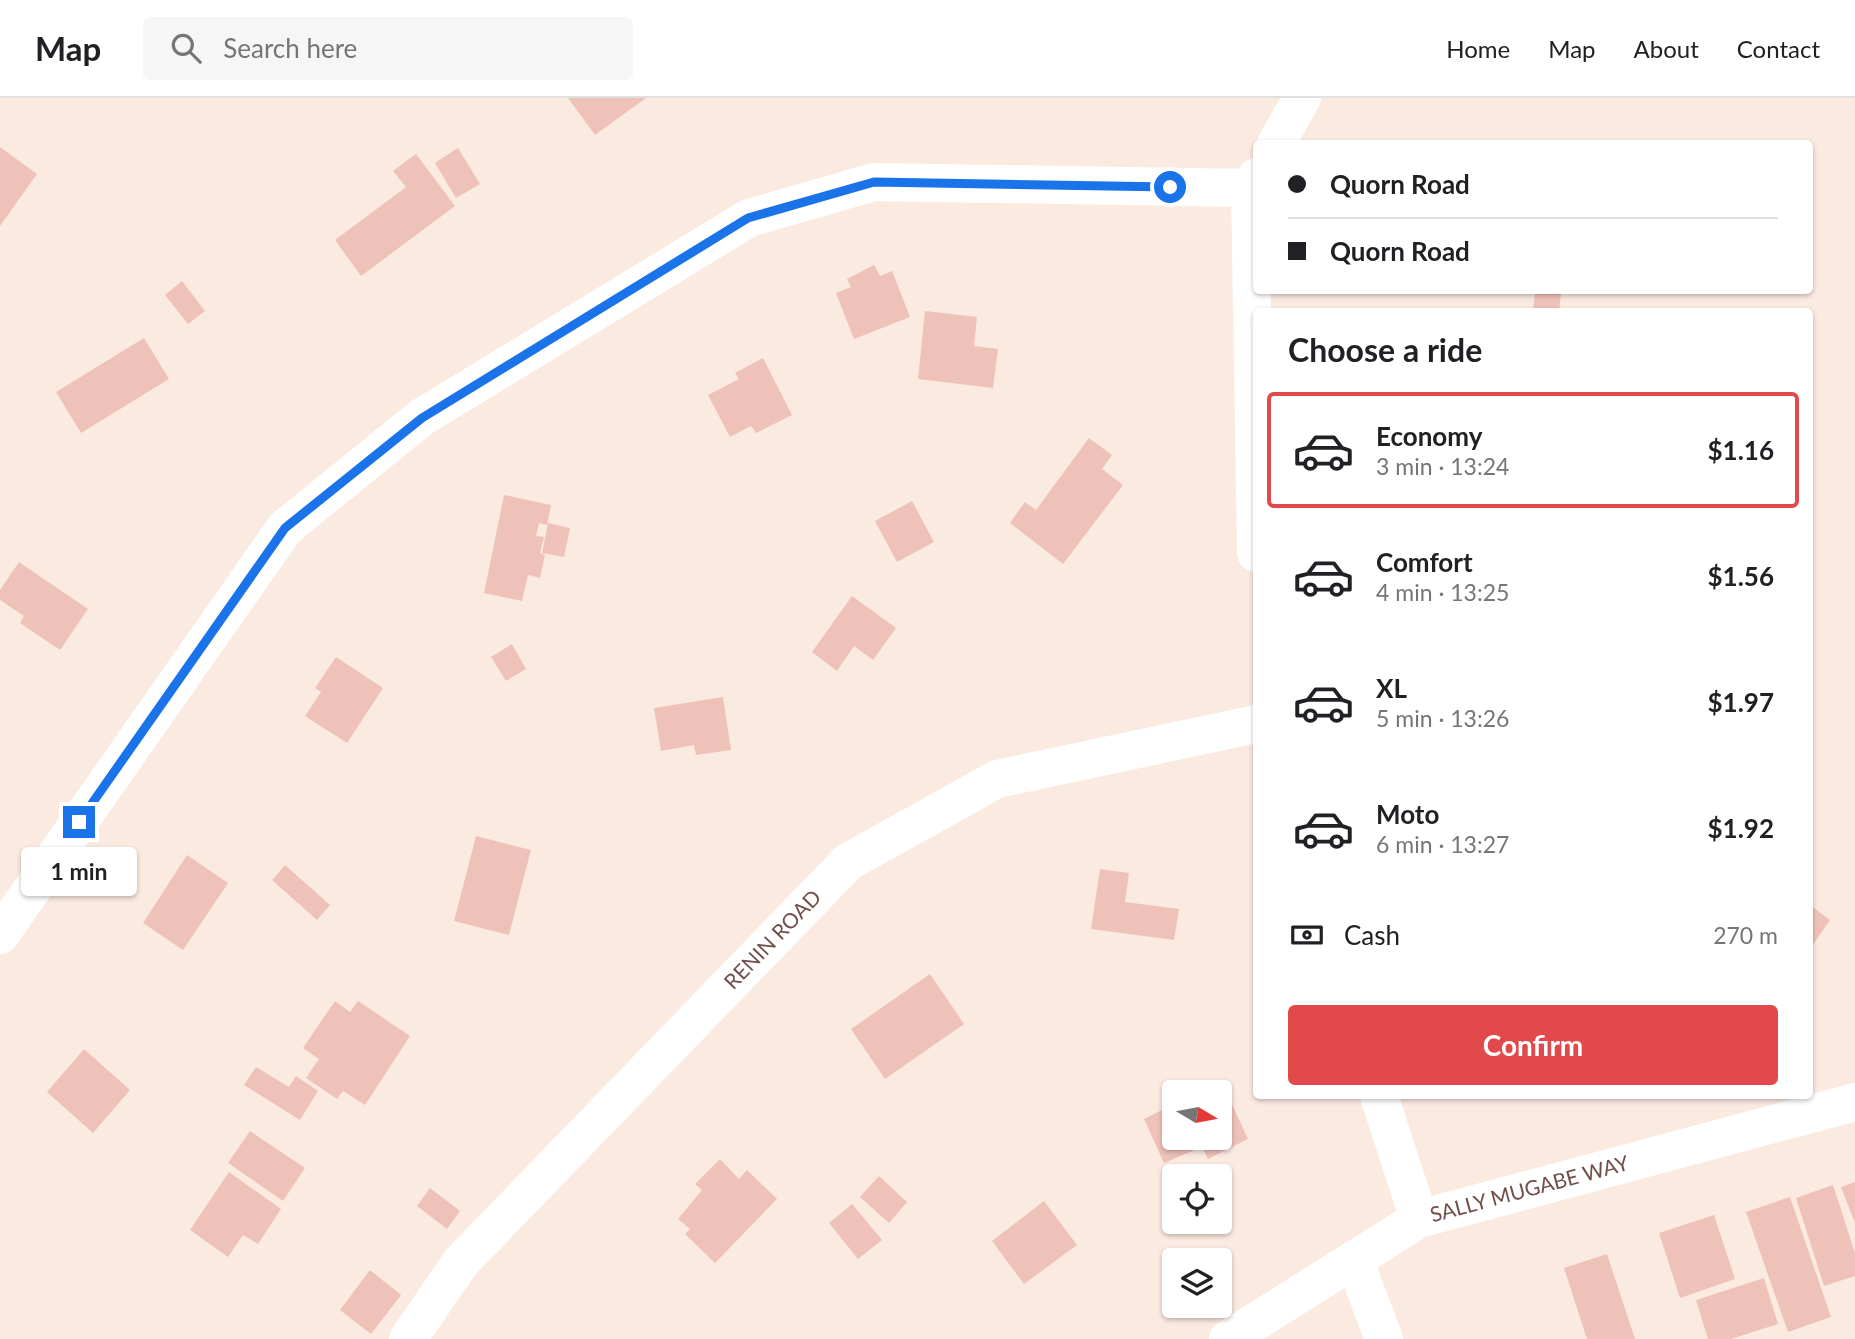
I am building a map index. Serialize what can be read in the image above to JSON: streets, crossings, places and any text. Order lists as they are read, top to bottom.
{
  "streets": {
    "street": ["RENIN ROAD", "SALLY MUGABE WAY"]
  },
  "north": "right",
  "page": {
    "header": "Map",
    "search": "Search here",
    "nav": [
      "Home",
      "Map",
      "About",
      "Contact"
    ],
    "banner": ["Quorn Road", "Quorn Road"],
    "heading": "Choose a ride",
    "list": [
      {
        "name": "Economy",
        "note": "3 min · 13:24",
        "value": "$1.16"
      },
      {
        "name": "Comfort",
        "note": "4 min · 13:25",
        "value": "$1.56"
      },
      {
        "name": "XL",
        "note": "5 min · 13:26",
        "value": "$1.97"
      },
      {
        "name": "Moto",
        "note": "6 min · 13:27",
        "value": "$1.92"
      }
    ],
    "bubble": "1 min",
    "pay": ["Cash", "270 m"],
    "buttons": "Confirm"
  }
}
